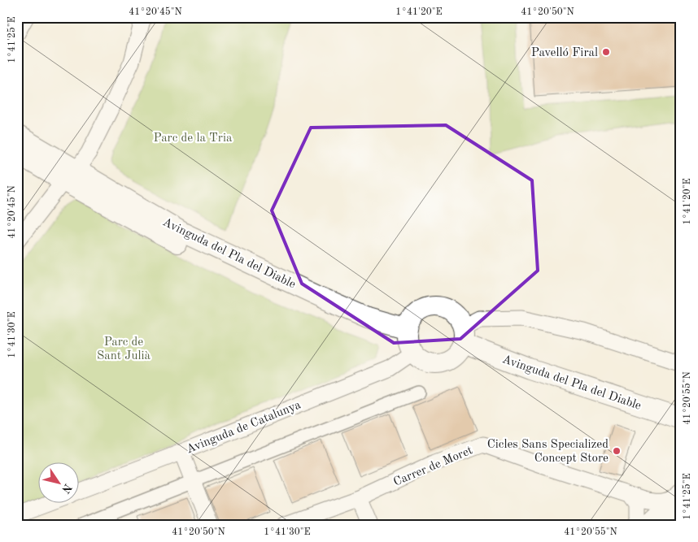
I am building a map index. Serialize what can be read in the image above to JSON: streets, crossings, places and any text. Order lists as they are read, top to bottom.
{
  "streets": {
    "street": ["Avinguda del Pla del Diable", "Avinguda de Catalunya", "Carrer de Moret"]
  },
  "crossings": [
    ["Avinguda del Pla del Diable", "Avinguda de Catalunya"]
  ],
  "parks": ["Parc de la Tria", "Parc de Sant Julià"],
  "places": ["Pavelló Firal", "Cicles Sans Specialized Concept Store"],
  "north": "bottom right",
  "coordinates": [
    "41°20'45\"N",
    "1°41'20\"E",
    "41°20'50\"N",
    "1°41'25\"E",
    "1°41'30\"E",
    "41°20'55\"N"
  ]
}
